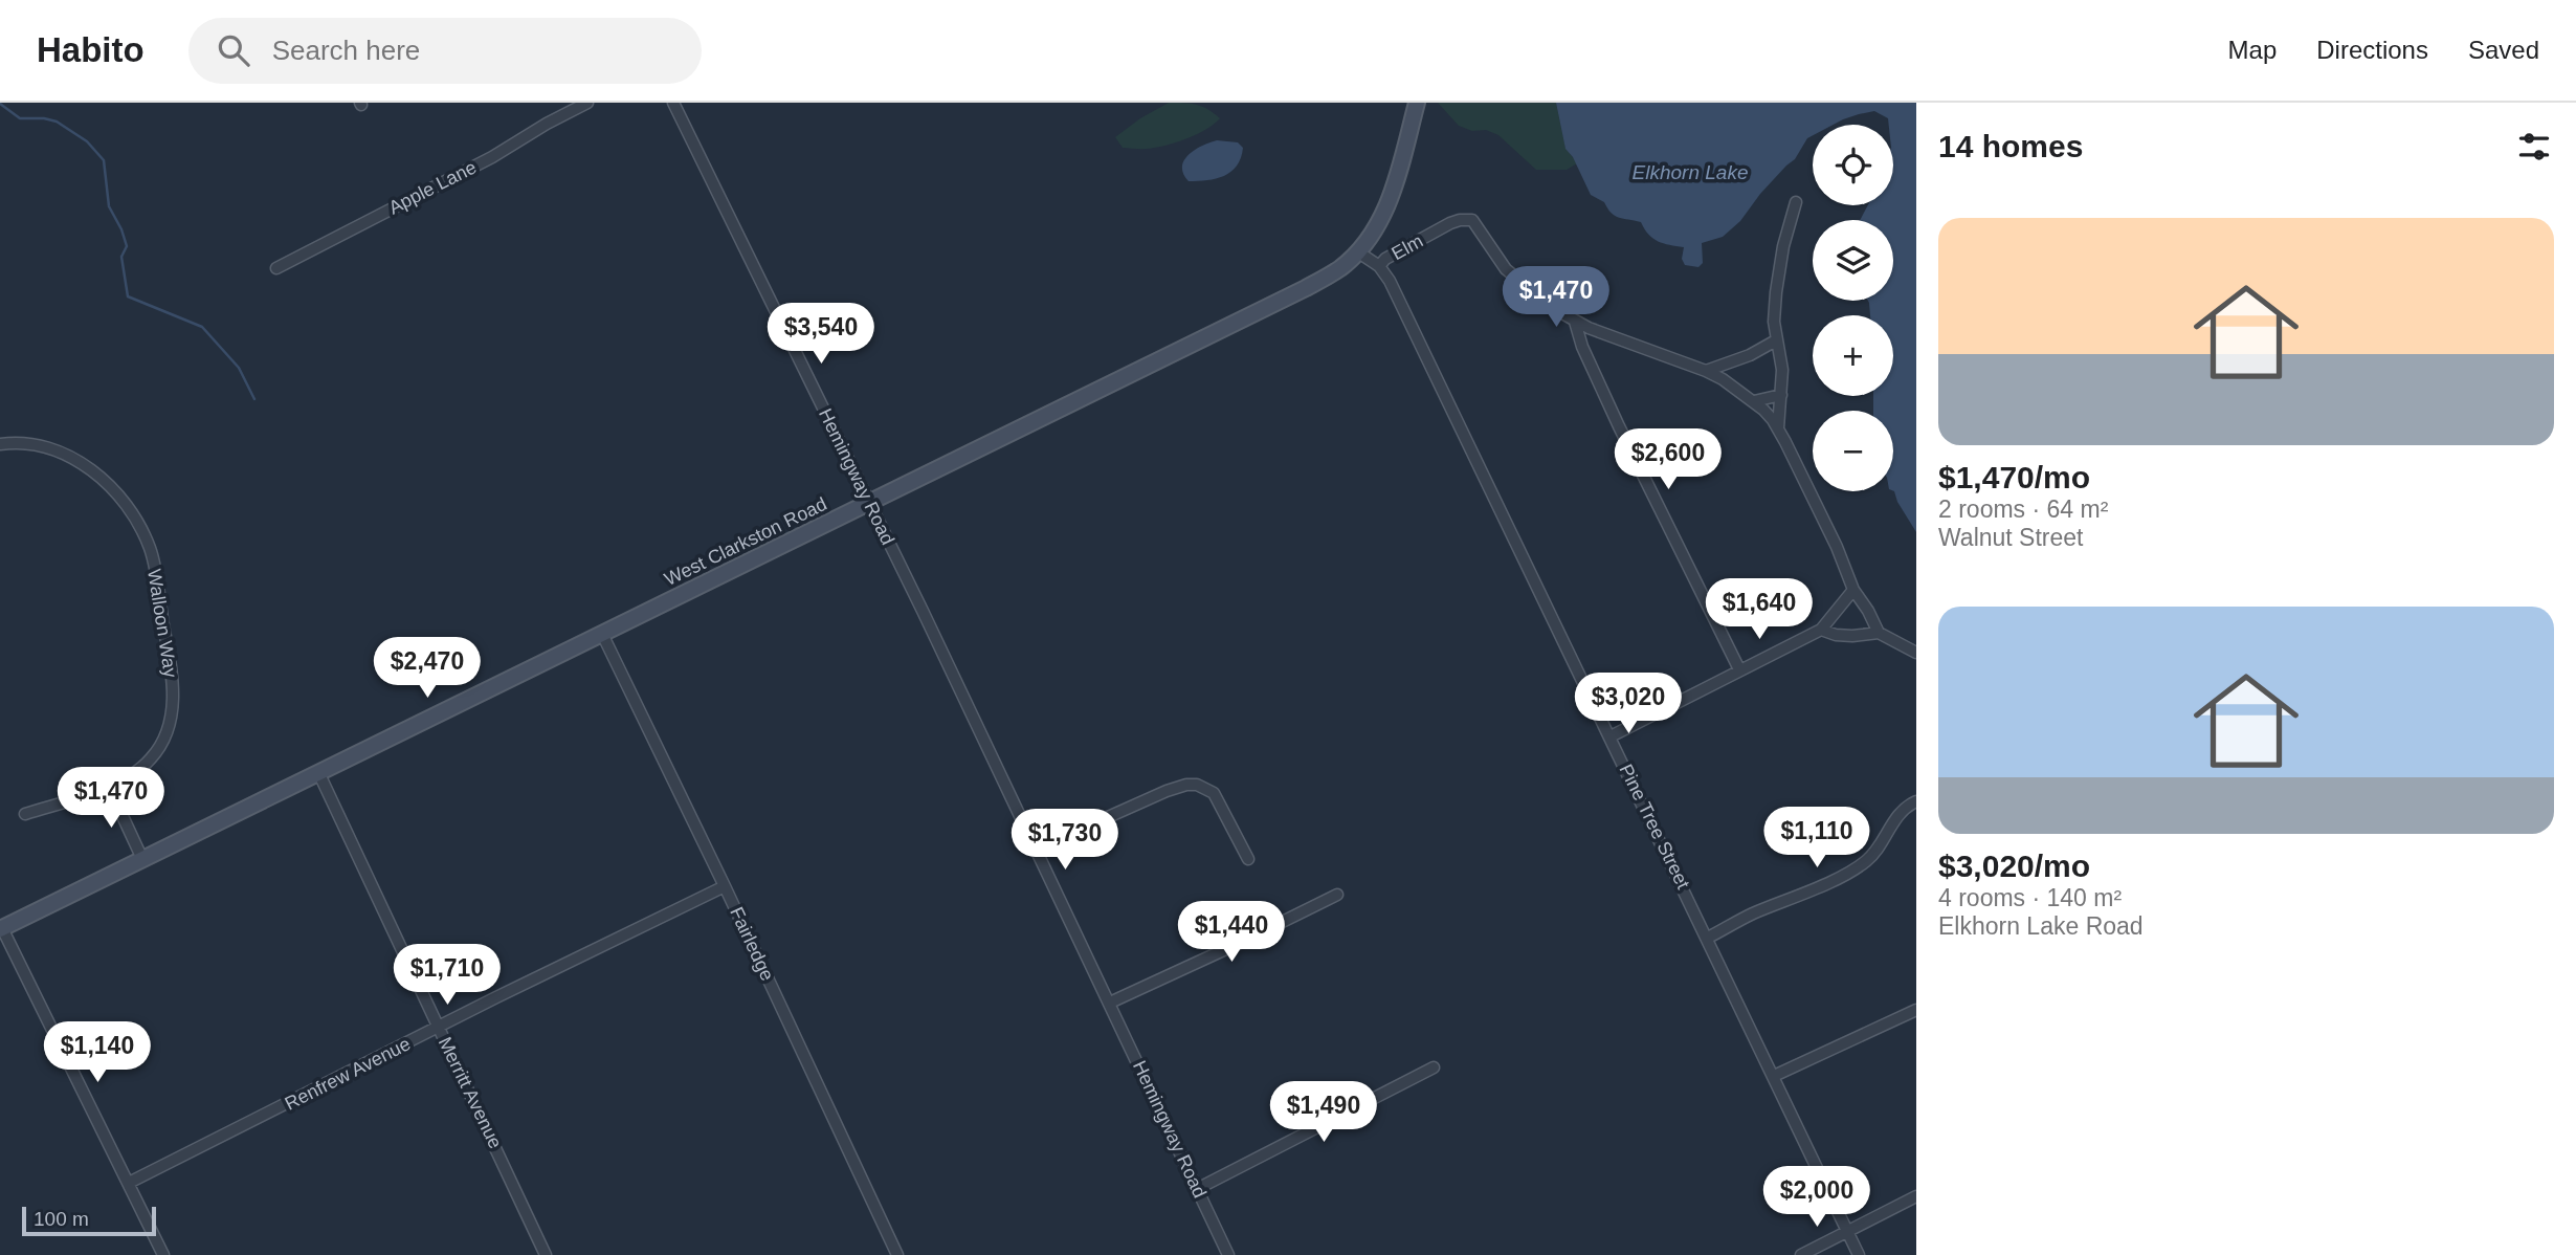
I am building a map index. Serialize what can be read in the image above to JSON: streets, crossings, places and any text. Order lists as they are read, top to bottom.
{
  "streets": {
    "main road": ["West Clarkston Road"],
    "street": [
      "Apple Lane",
      "Elm",
      "Hemingway Road",
      "Walloon Way",
      "Pine Tree Street",
      "Fairledge",
      "Renfrew Avenue",
      "Merritt Avenue"
    ]
  },
  "crossings": [
    ["Elm", "Pine Tree Street"],
    ["Hemingway Road", "West Clarkston Road"],
    ["West Clarkston Road", "Pine Tree Street"],
    ["West Clarkston Road", "Fairledge"],
    ["West Clarkston Road", "Merritt Avenue"],
    ["Fairledge", "Renfrew Avenue"],
    ["Renfrew Avenue", "Merritt Avenue"]
  ],
  "water": ["Elkhorn Lake"],
  "scale_bar": "100 m",
  "page": {
    "header": "Habito",
    "search": "Search here",
    "nav": ["Map", "Directions", "Saved"],
    "heading": "14 homes",
    "map_buttons": ["+", "−"],
    "list": [
      {
        "name": "$1,470/mo",
        "note": "2 rooms · 64 m² · Walnut Street"
      },
      {
        "name": "$3,020/mo",
        "note": "4 rooms · 140 m² · Elkhorn Lake Road"
      }
    ],
    "price": [
      "$1,470",
      "$3,540",
      "$2,600",
      "$1,640",
      "$2,470",
      "$3,020",
      "$1,470",
      "$1,110",
      "$1,730",
      "$1,440",
      "$1,710",
      "$1,140",
      "$1,490",
      "$2,000"
    ],
    "scale": "100 m"
  }
}
